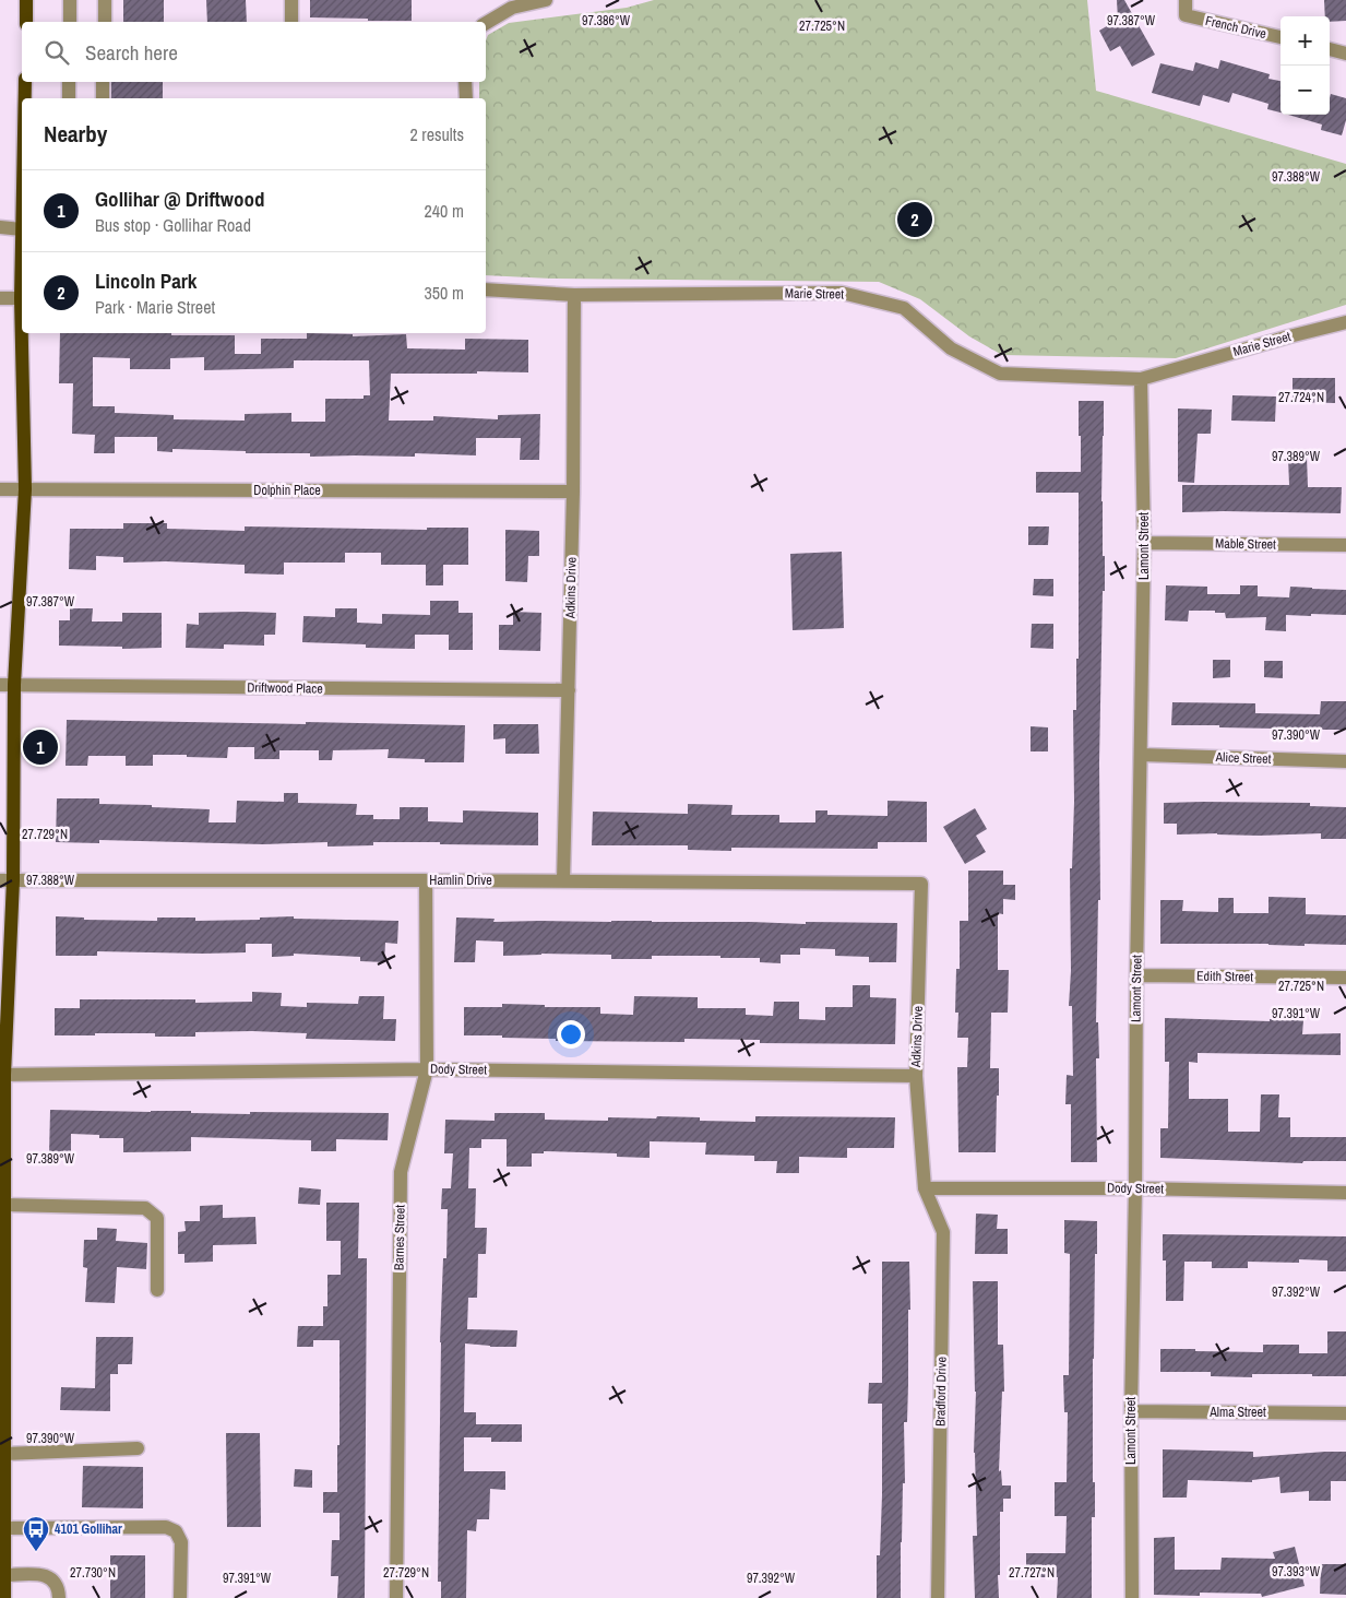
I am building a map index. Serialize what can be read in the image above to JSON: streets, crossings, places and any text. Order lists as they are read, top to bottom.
{
  "streets": {
    "street": [
      "French Drive",
      "Marie Street",
      "Dolphin Place",
      "Mable Street",
      "Lamont Street",
      "Adkins Drive",
      "Driftwood Place",
      "Alice Street",
      "Hamlin Drive",
      "Edith Street",
      "Dody Street",
      "Barnes Street",
      "Bradford Drive",
      "Alma Street"
    ]
  },
  "crossings": [
    ["Marie Street", "Lamont Street"],
    ["Marie Street", "Adkins Drive"],
    ["Dolphin Place", "Adkins Drive"],
    ["Mable Street", "Lamont Street"],
    ["Lamont Street", "Alice Street"],
    ["Lamont Street", "Edith Street"],
    ["Lamont Street", "Dody Street"],
    ["Lamont Street", "Alma Street"],
    ["Adkins Drive", "Driftwood Place"],
    ["Adkins Drive", "Hamlin Drive"],
    ["Adkins Drive", "Dody Street"],
    ["Adkins Drive", "Bradford Drive"],
    ["Hamlin Drive", "Barnes Street"],
    ["Dody Street", "Barnes Street"],
    ["Dody Street", "Bradford Drive"]
  ],
  "places": {
    "bus stop": ["4101 Gollihar"]
  },
  "page": {
    "map_buttons": ["+", "−"],
    "search": "Search here",
    "heading": ["Nearby", "2 results"],
    "list": [
      {
        "mark": "1",
        "name": "Gollihar @ Driftwood",
        "note": "Bus stop · Gollihar Road",
        "value": "240 m"
      },
      {
        "mark": "2",
        "name": "Lincoln Park",
        "note": "Park · Marie Street",
        "value": "350 m"
      }
    ],
    "pins": ["2", "1"]
  },
  "coordinates": [
    "97.387°W",
    "97.386°W",
    "27.725°N",
    "97.388°W",
    "27.724°N",
    "97.389°W",
    "97.390°W",
    "27.729°N",
    "97.391°W",
    "97.392°W",
    "97.393°W",
    "27.730°N",
    "27.727°N"
  ]
}
